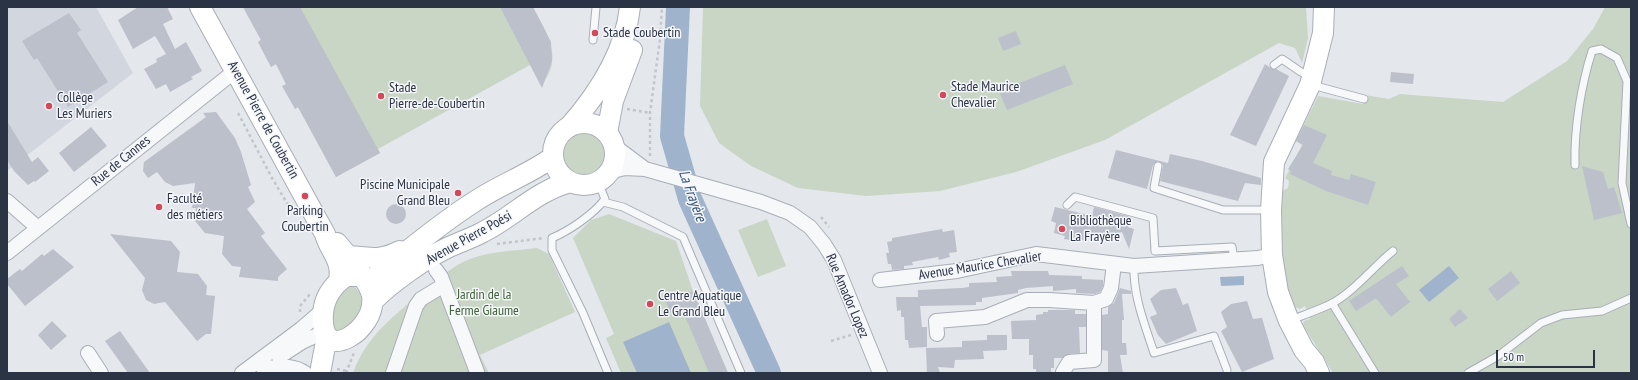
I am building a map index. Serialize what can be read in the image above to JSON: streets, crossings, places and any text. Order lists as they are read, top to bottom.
{
  "streets": {
    "main road": ["Avenue Pierre de Coubertin", "Avenue Pierre Poési"],
    "street": ["Rue de Cannes", "Avenue Maurice Chevalier", "Rue Amador Lopez"]
  },
  "crossings": [
    ["Avenue Pierre de Coubertin", "Rue de Cannes"],
    ["Avenue Pierre de Coubertin", "Avenue Pierre Poési"]
  ],
  "water": ["La Frayère"],
  "parks": ["Jardin de la Ferme Giaume"],
  "places": [
    "Stade Coubertin",
    "Stade Maurice Chevalier",
    "Stade Pierre-de-Coubertin",
    "Collège Les Muriers",
    "Piscine Municipale Grand Bleu",
    "Parking Coubertin",
    "Faculté des métiers",
    "Bibliothèque La Frayère",
    "Centre Aquatique Le Grand Bleu"
  ],
  "scale_bar": "50 m"
}
